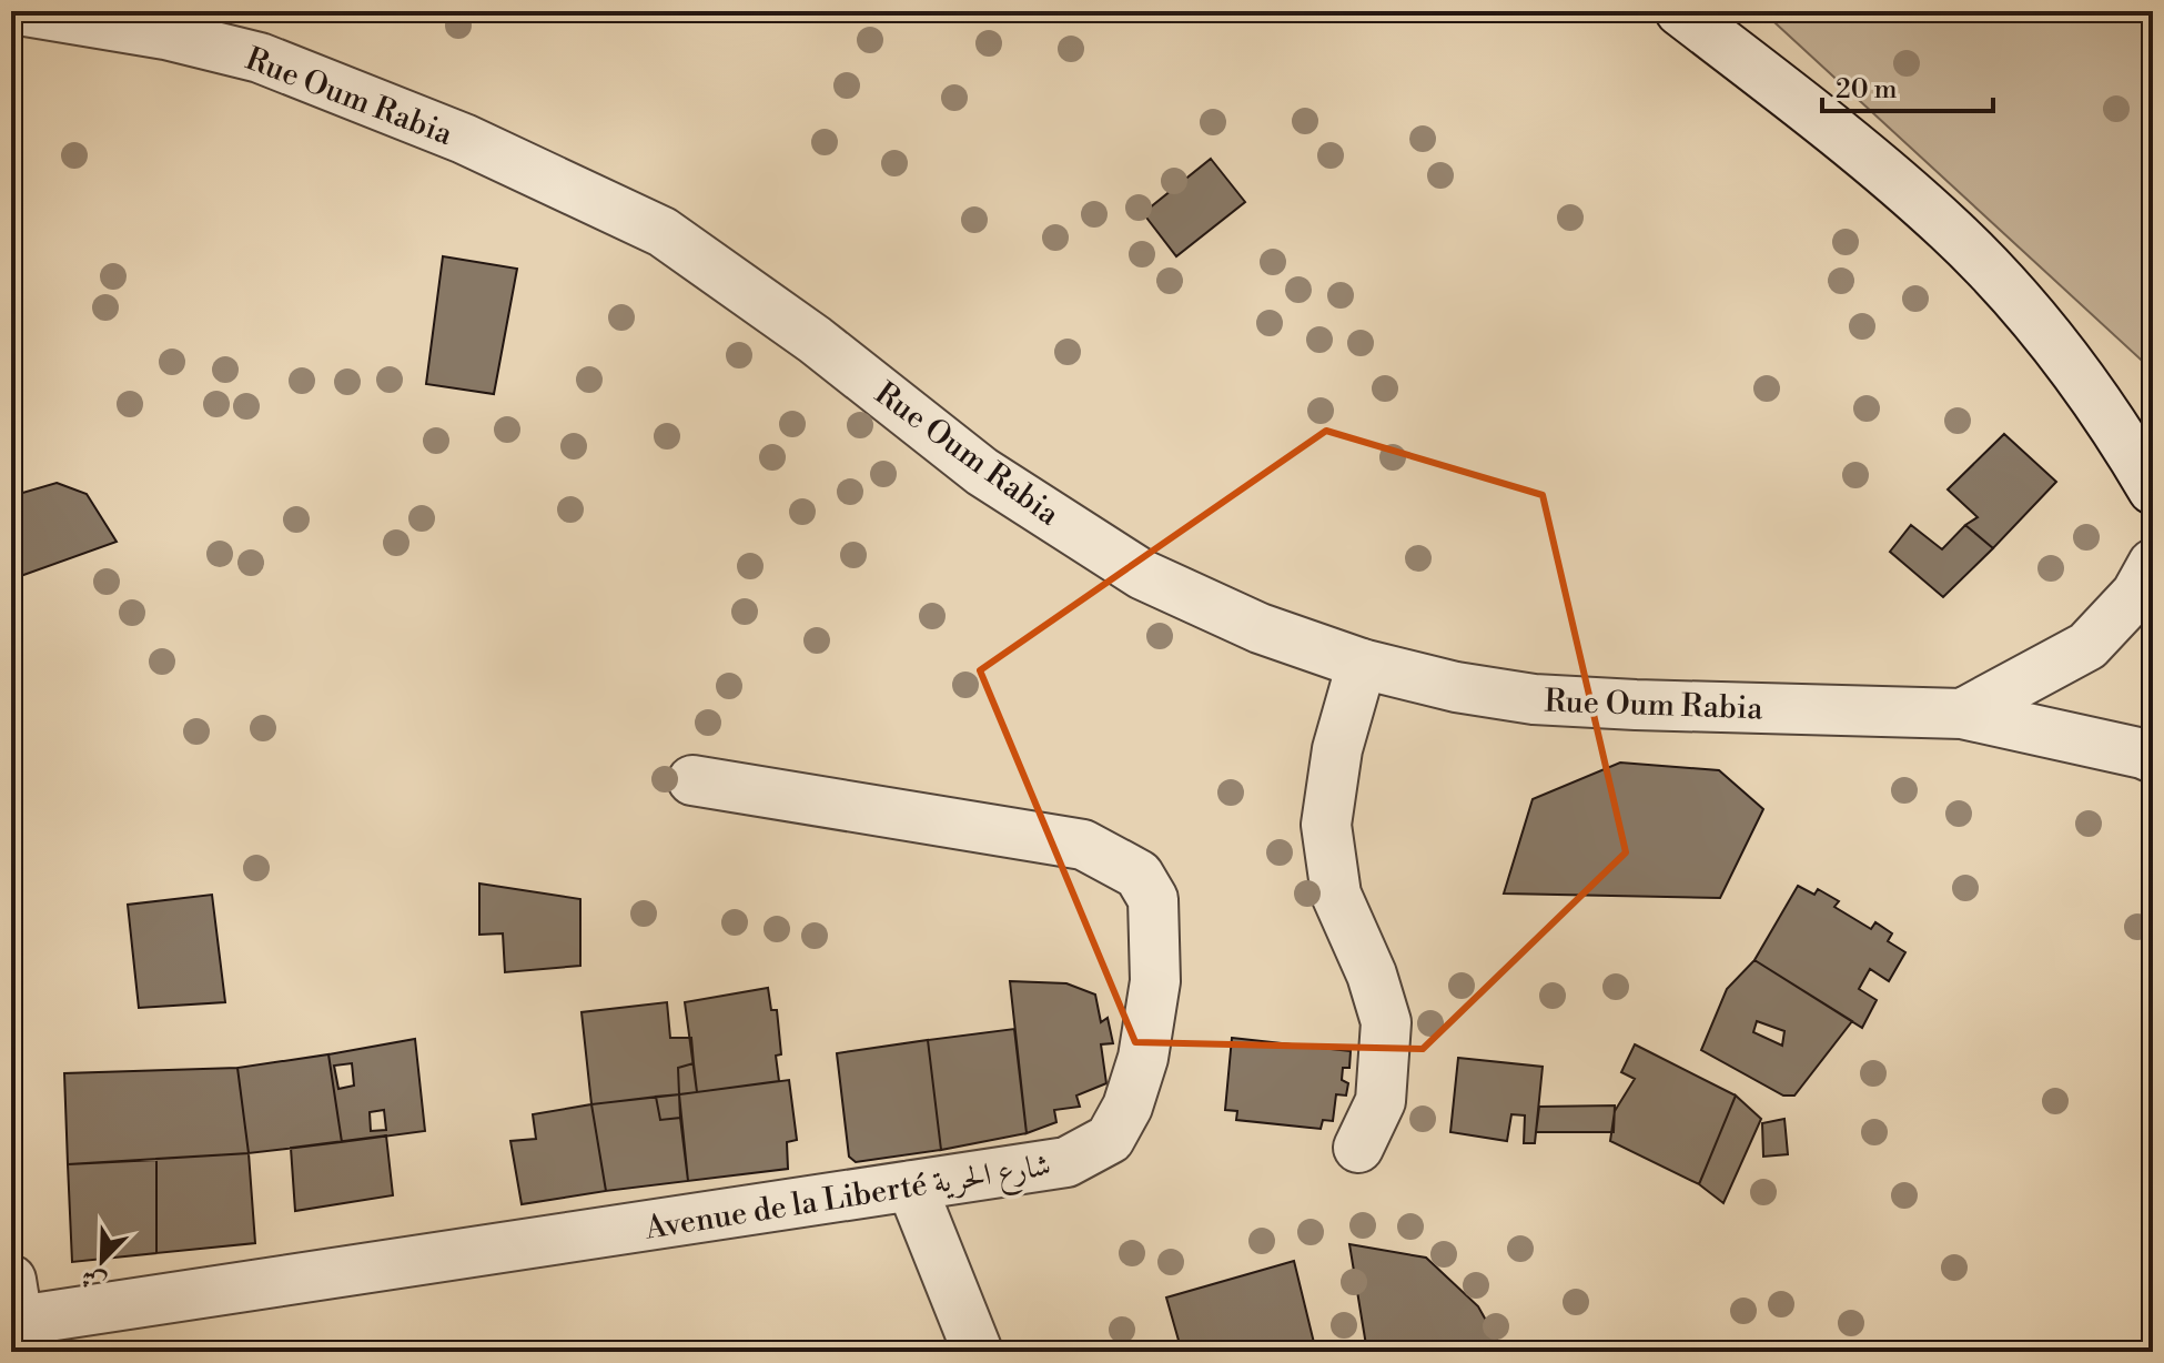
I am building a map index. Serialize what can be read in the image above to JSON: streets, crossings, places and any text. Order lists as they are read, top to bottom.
{
  "streets": {
    "street": ["Rue Oum Rabia", "Avenue de la Liberté شارع الحرية"]
  },
  "scale_bar": "20 m",
  "north": "bottom left"
}
